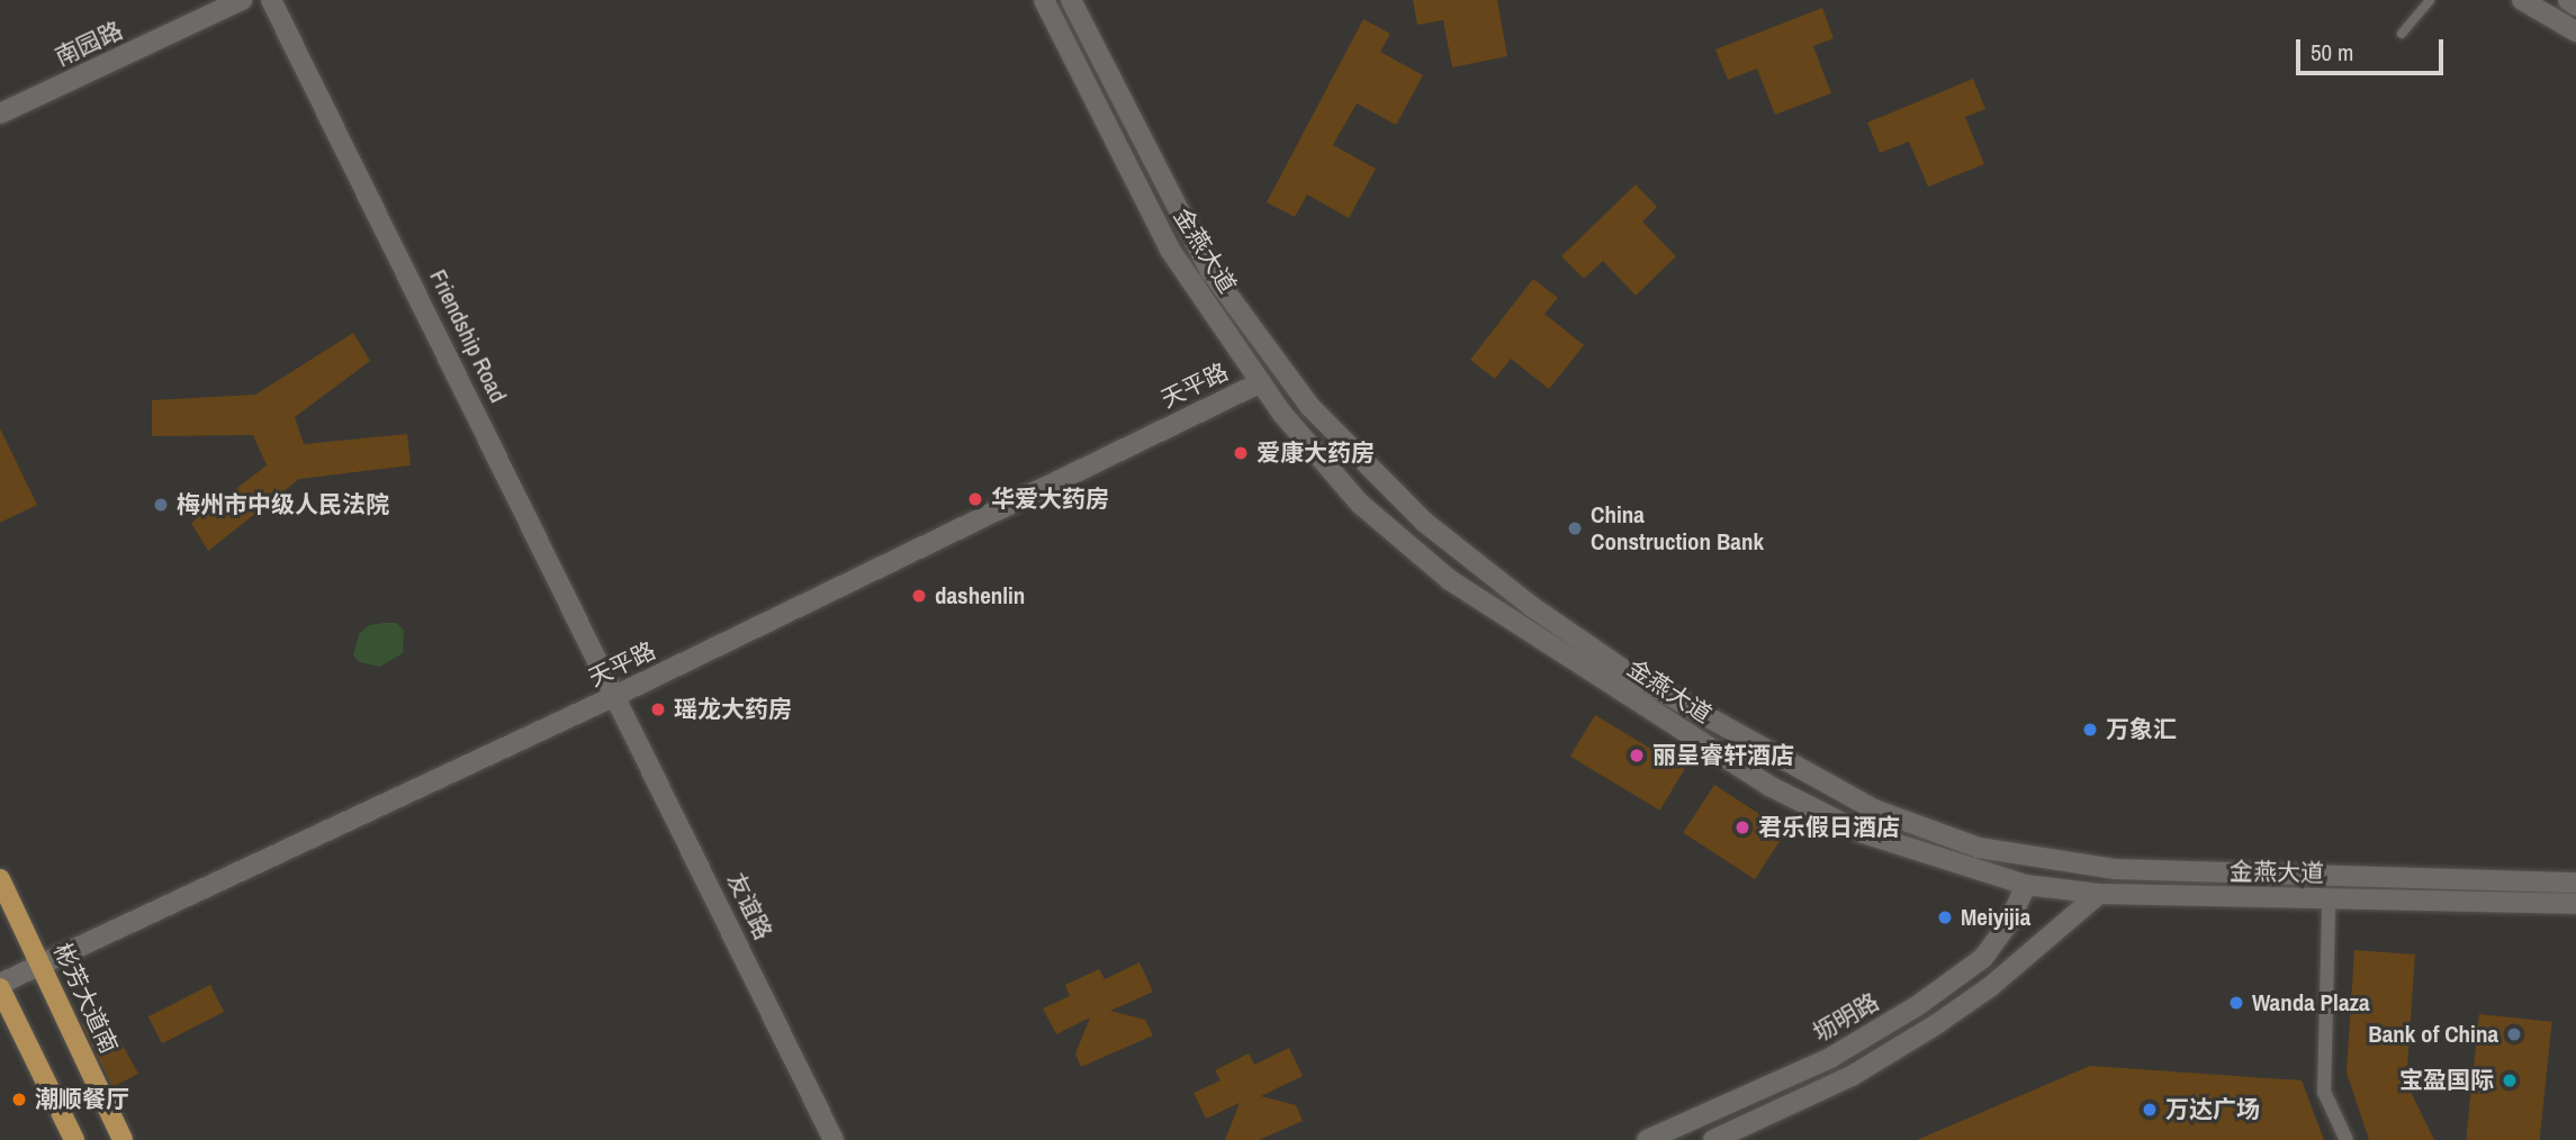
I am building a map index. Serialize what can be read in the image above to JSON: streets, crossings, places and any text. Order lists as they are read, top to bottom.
{
  "streets": {
    "main road": [
      "南园路",
      "金燕大道",
      "Friendship Road",
      "天平路",
      "友谊路",
      "彬芳大道南",
      "坜明路"
    ]
  },
  "crossings": [
    ["金燕大道", "天平路"],
    ["金燕大道", "坜明路"],
    ["Friendship Road", "天平路"],
    ["Friendship Road", "友谊路"],
    ["天平路", "友谊路"],
    ["天平路", "彬芳大道南"]
  ],
  "places": [
    "爱康大药房",
    "华爱大药房",
    "梅州市中级人民法院",
    "China Construction Bank",
    "dashenlin",
    "瑶龙大药房",
    "万象汇",
    "丽呈睿轩酒店",
    "君乐假日酒店",
    "Meiyijia",
    "Wanda Plaza",
    "Bank of China",
    "宝盈国际",
    "潮顺餐厅",
    "万达广场"
  ],
  "scale_bar": "50 m"
}
